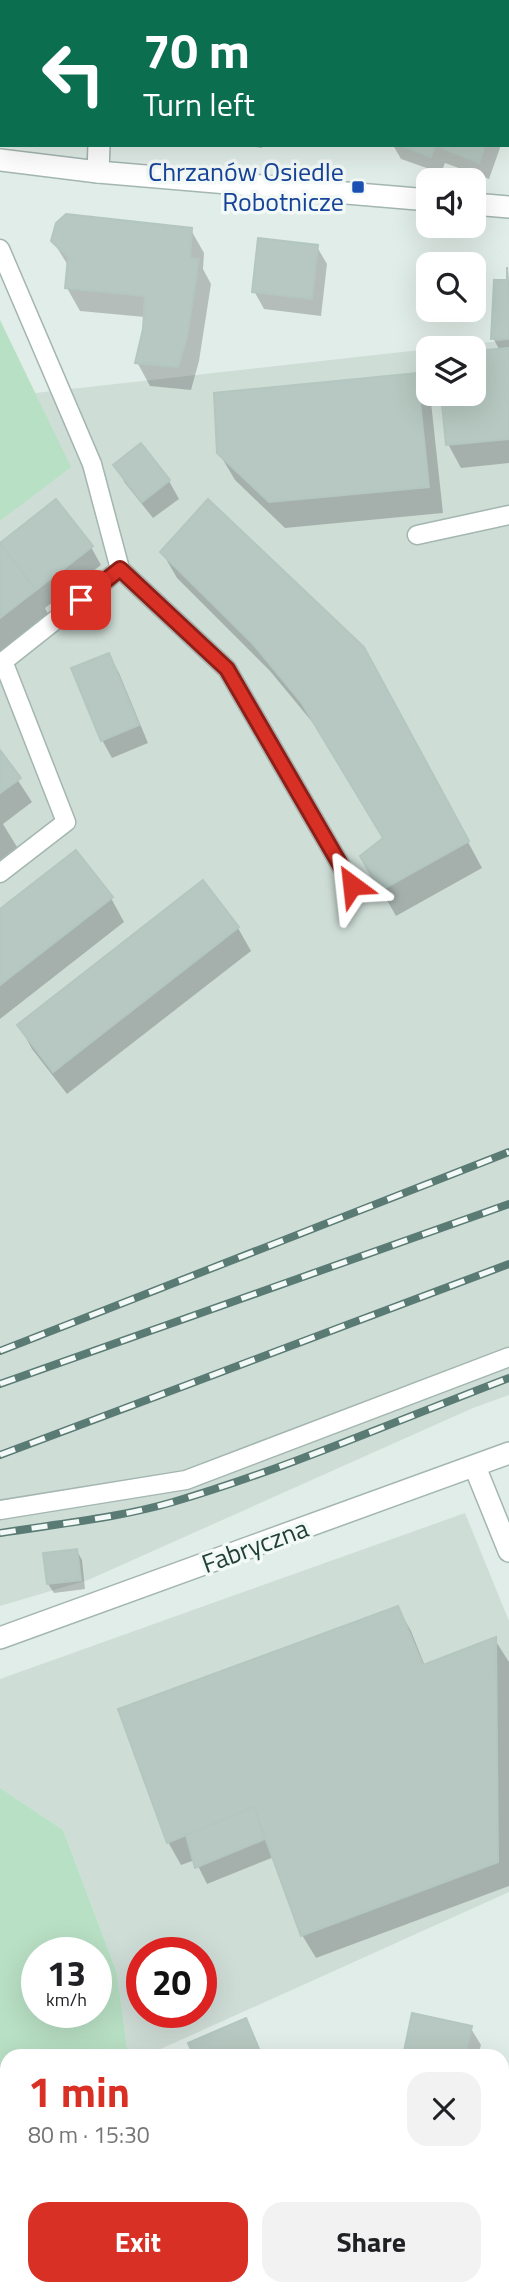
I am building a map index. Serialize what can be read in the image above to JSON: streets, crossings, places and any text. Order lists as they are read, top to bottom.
{
  "streets": {
    "street": ["Fabryczna"]
  },
  "places": {
    "transit": ["Chrzanów Osiedle Robotnicze"]
  },
  "page": {
    "turn": ["70 m", "Turn left"],
    "speed": "13 km/h",
    "limit": "20",
    "heading": ["1 min", "80 m · 15:30"],
    "buttons": ["Exit", "Share"]
  }
}
